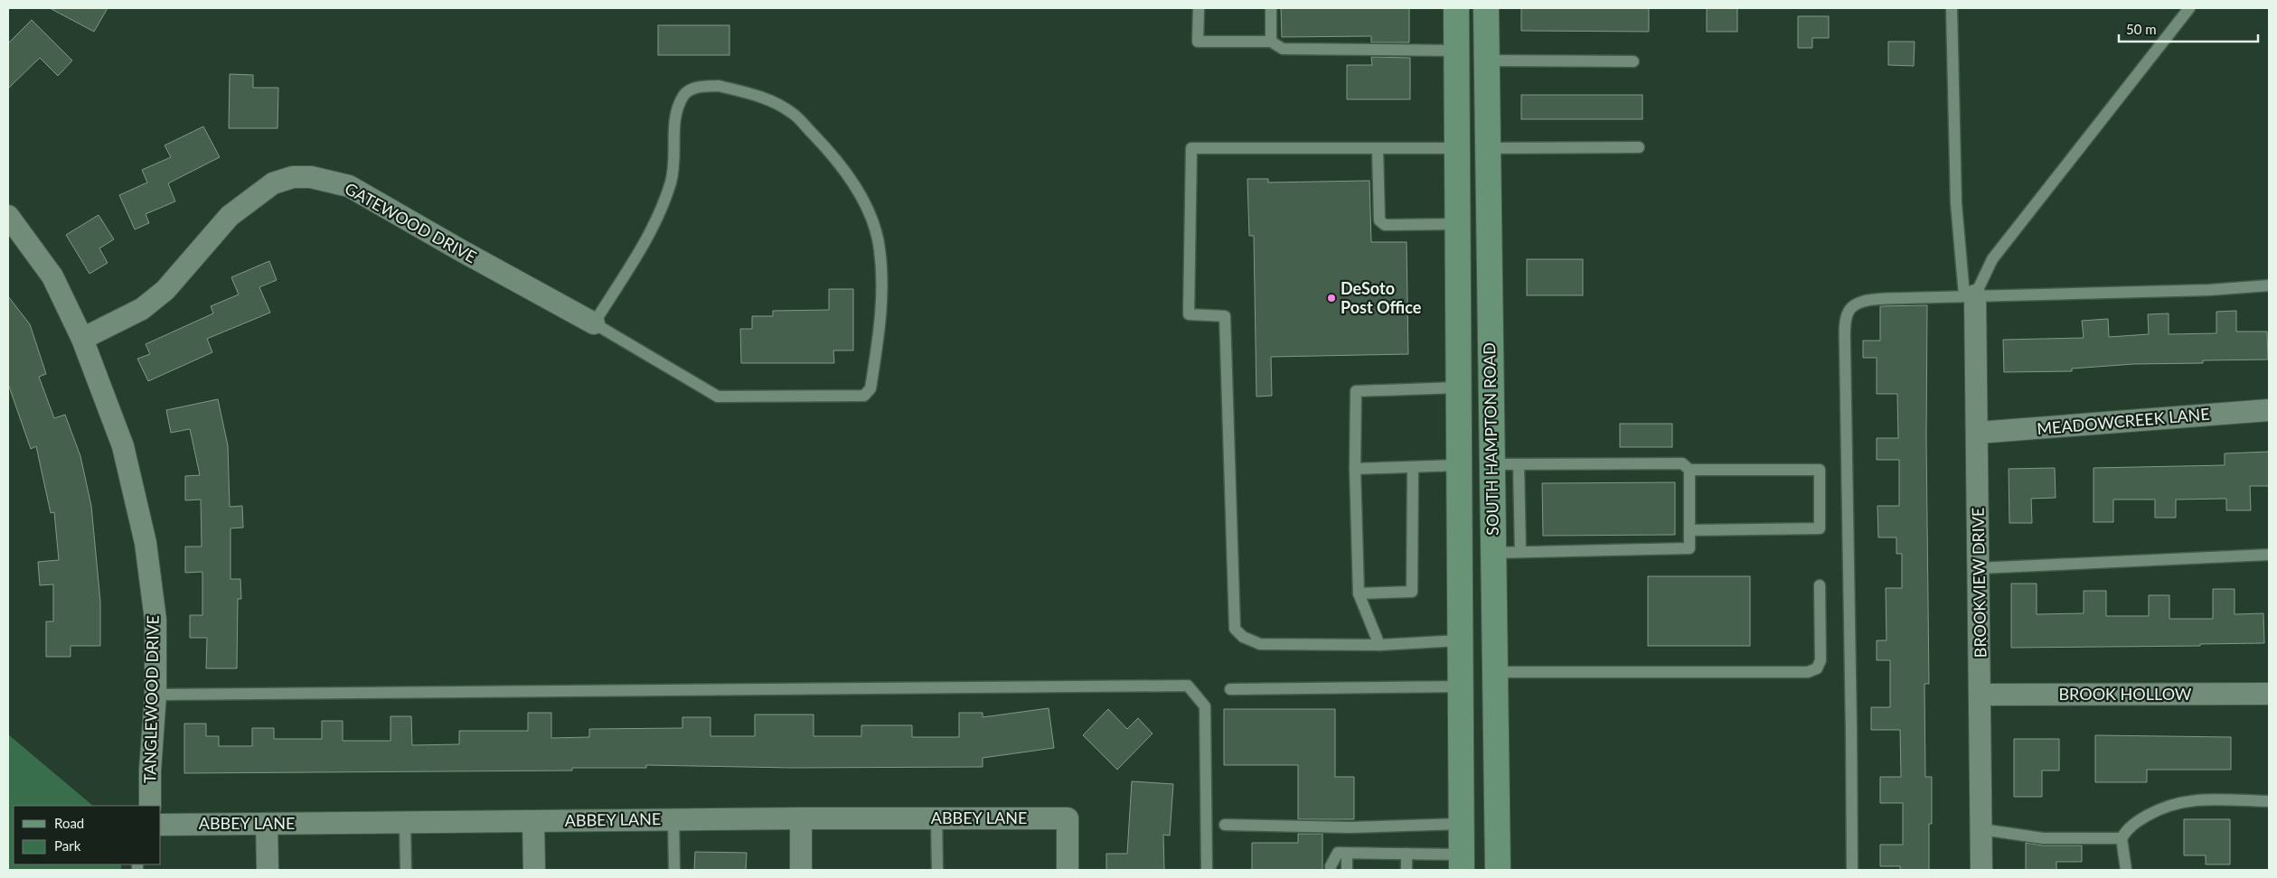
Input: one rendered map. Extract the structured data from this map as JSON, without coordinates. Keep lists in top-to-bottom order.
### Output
{
  "streets": {
    "main road": ["SOUTH HAMPTON ROAD"],
    "street": [
      "GATEWOOD DRIVE",
      "MEADOWCREEK LANE",
      "BROOKVIEW DRIVE",
      "BROOK HOLLOW",
      "TANGLEWOOD DRIVE",
      "ABBEY LANE"
    ]
  },
  "crossings": [
    ["GATEWOOD DRIVE", "TANGLEWOOD DRIVE"],
    ["MEADOWCREEK LANE", "BROOKVIEW DRIVE"],
    ["BROOKVIEW DRIVE", "BROOK HOLLOW"]
  ],
  "places": ["DeSoto Post Office"],
  "legend": ["Road", "Park"],
  "scale_bar": "50 m"
}
